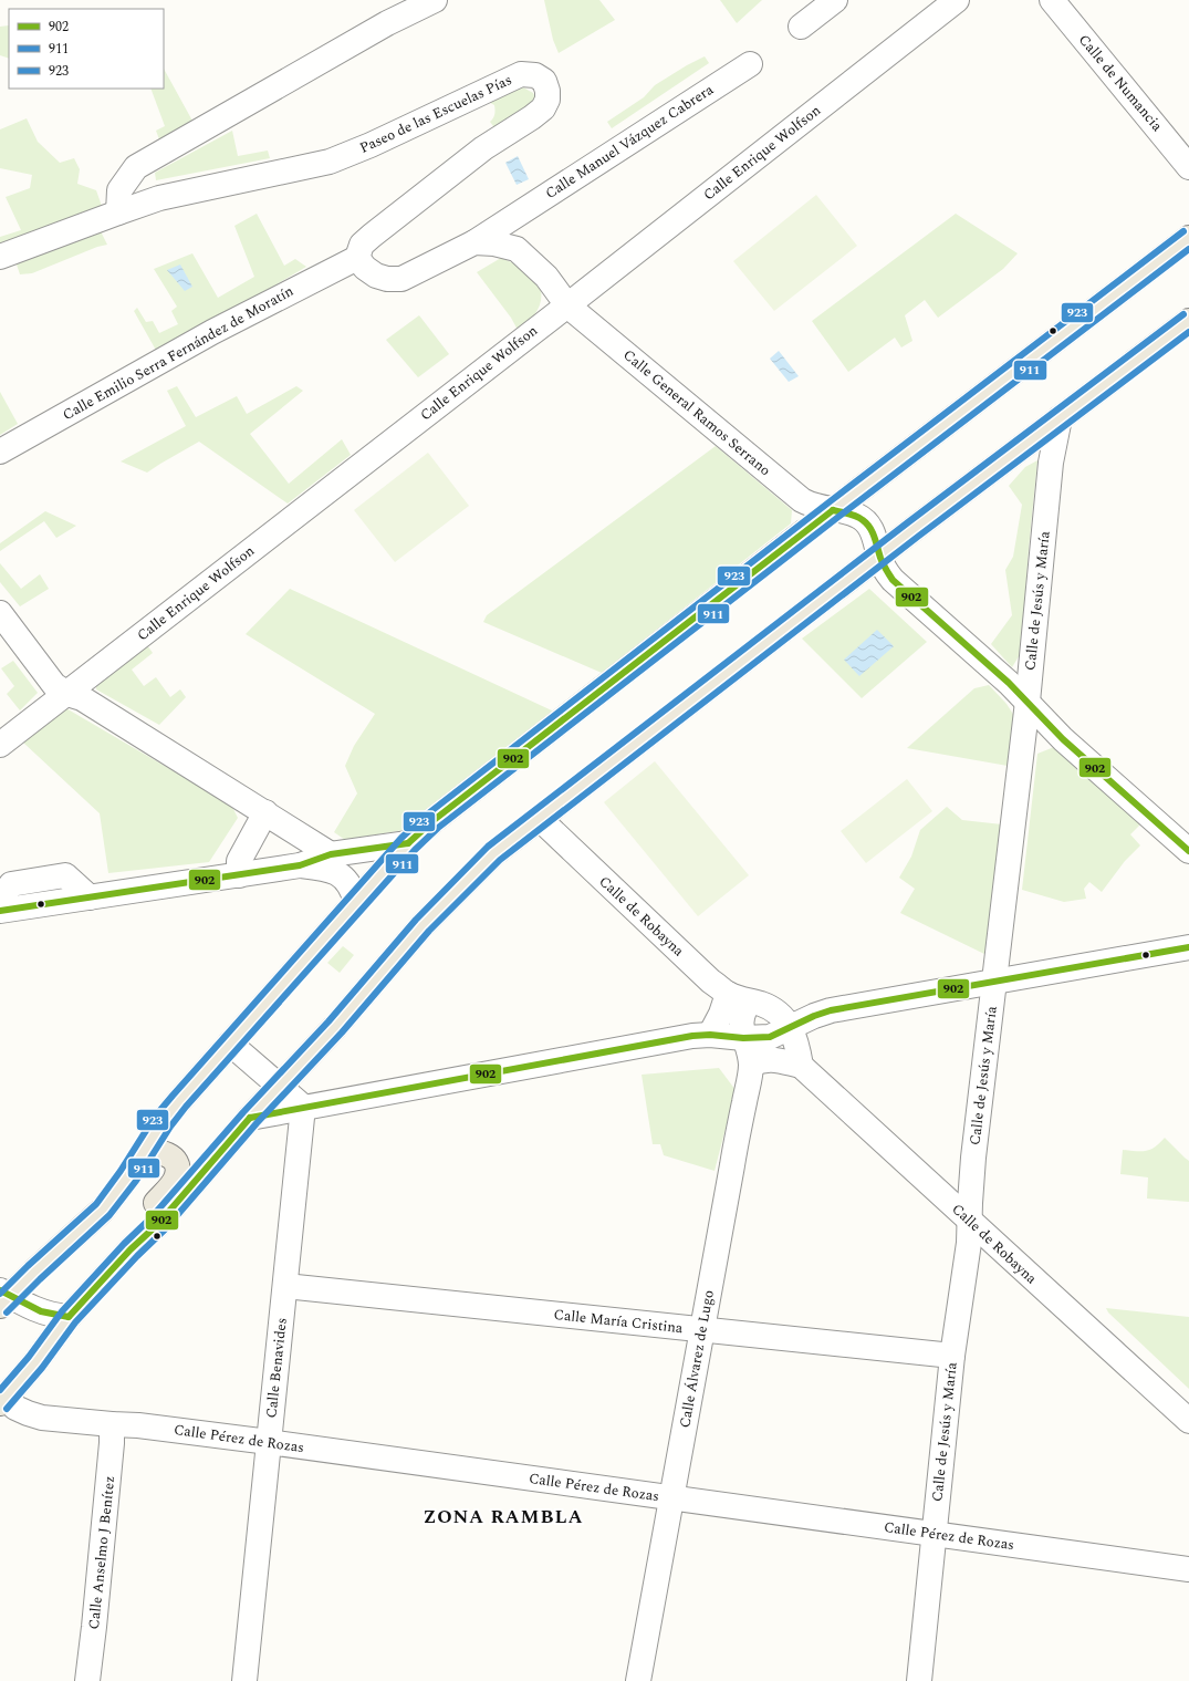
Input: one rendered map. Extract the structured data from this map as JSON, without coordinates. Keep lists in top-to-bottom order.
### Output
{
  "streets": {
    "street": [
      "Calle de Numancia",
      "Paseo de las Escuelas Pías",
      "Calle Manuel Vázquez Cabrera",
      "Calle Enrique Wolfson",
      "Calle Emilio Serra Fernández de Moratín",
      "Calle General Ramos Serrano",
      "Calle de Jesús y María",
      "Calle de Robayna",
      "Calle María Cristina",
      "Calle Álvarez de Lugo",
      "Calle Benavides",
      "Calle Pérez de Rozas",
      "Calle Anselmo J Benítez"
    ]
  },
  "crossings": [
    ["Paseo de las Escuelas Pías", "Calle Emilio Serra Fernández de Moratín"],
    ["Calle Enrique Wolfson", "Calle General Ramos Serrano"],
    ["Calle General Ramos Serrano", "Calle de Jesús y María"],
    ["Calle de Jesús y María", "Calle de Robayna"],
    ["Calle de Jesús y María", "Calle María Cristina"],
    ["Calle de Jesús y María", "Calle Pérez de Rozas"],
    ["Calle de Robayna", "Calle Álvarez de Lugo"],
    ["Calle María Cristina", "Calle Álvarez de Lugo"],
    ["Calle María Cristina", "Calle Benavides"],
    ["Calle Álvarez de Lugo", "Calle Pérez de Rozas"],
    ["Calle Benavides", "Calle Pérez de Rozas"],
    ["Calle Pérez de Rozas", "Calle Anselmo J Benítez"]
  ],
  "districts": ["ZONA RAMBLA"],
  "lines": ["transit line 923", "transit line 911", "transit line 902"],
  "legend": ["902", "911", "923"]
}
